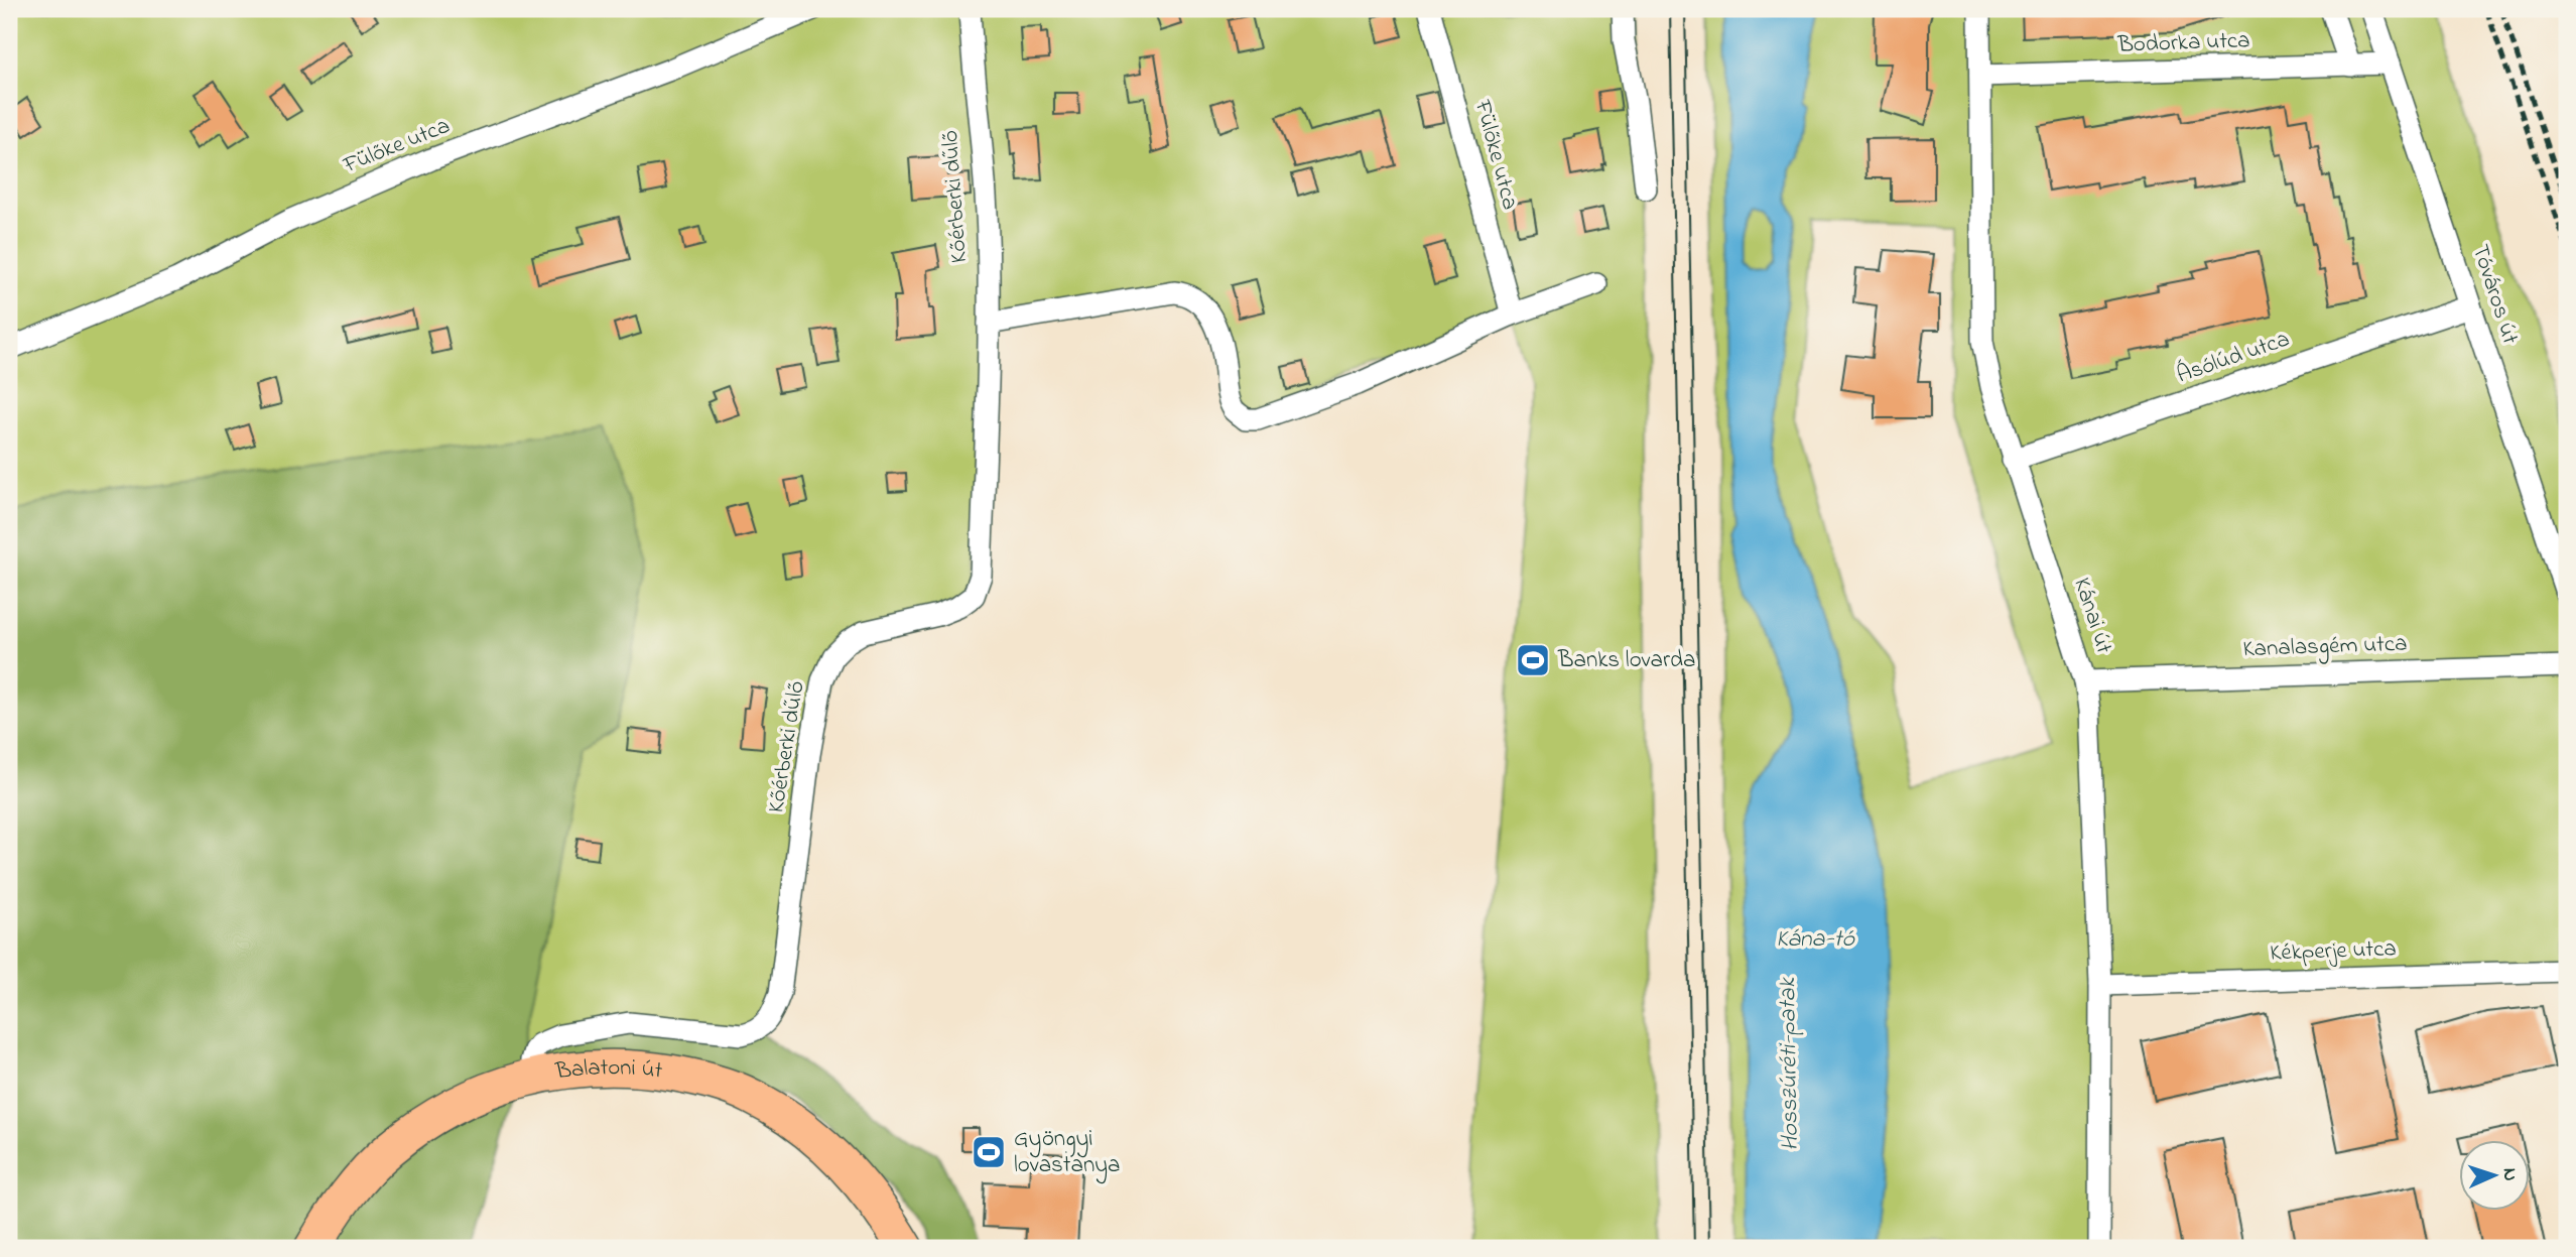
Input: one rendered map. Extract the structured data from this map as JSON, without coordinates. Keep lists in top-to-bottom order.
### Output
{
  "streets": {
    "main road": ["Balatoni út"],
    "street": [
      "Bodorka utca",
      "Fülőke utca",
      "Kőérberki dűlő",
      "Tóváros út",
      "Ásólúd utca",
      "Kánai út",
      "Kanalasgém utca",
      "Kékperje utca"
    ]
  },
  "crossings": [
    ["Bodorka utca", "Tóváros út"],
    ["Bodorka utca", "Kánai út"],
    ["Kőérberki dűlő", "Balatoni út"],
    ["Tóváros út", "Ásólúd utca"],
    ["Ásólúd utca", "Kánai út"],
    ["Kánai út", "Kanalasgém utca"],
    ["Kánai út", "Kékperje utca"]
  ],
  "water": ["Kána-tó", "Hosszúréti-patak"],
  "places": {
    "sports": ["Banks lovarda", "Gyöngyi lovastanya"]
  },
  "north": "right"
}
